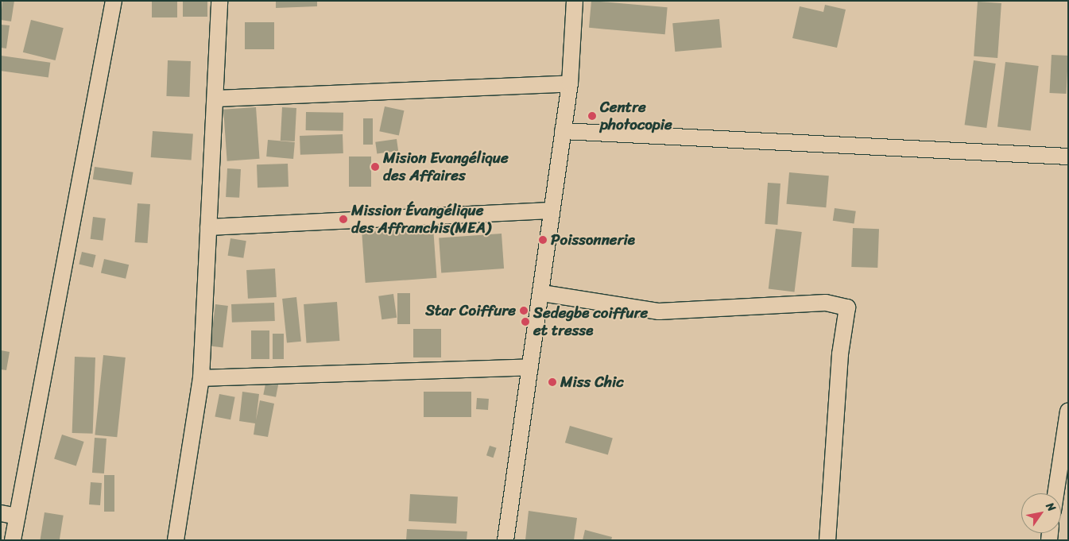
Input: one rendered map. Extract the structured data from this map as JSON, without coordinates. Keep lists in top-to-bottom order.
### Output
{
  "places": [
    "Centre photocopie",
    "Mision Evangélique des Affaires",
    "Mission Évangélique des Affranchis(MEA)",
    "Poissonnerie",
    "Star Coiffure",
    "Sedegbe coiffure et tresse",
    "Miss Chic"
  ],
  "north": "top right"
}
